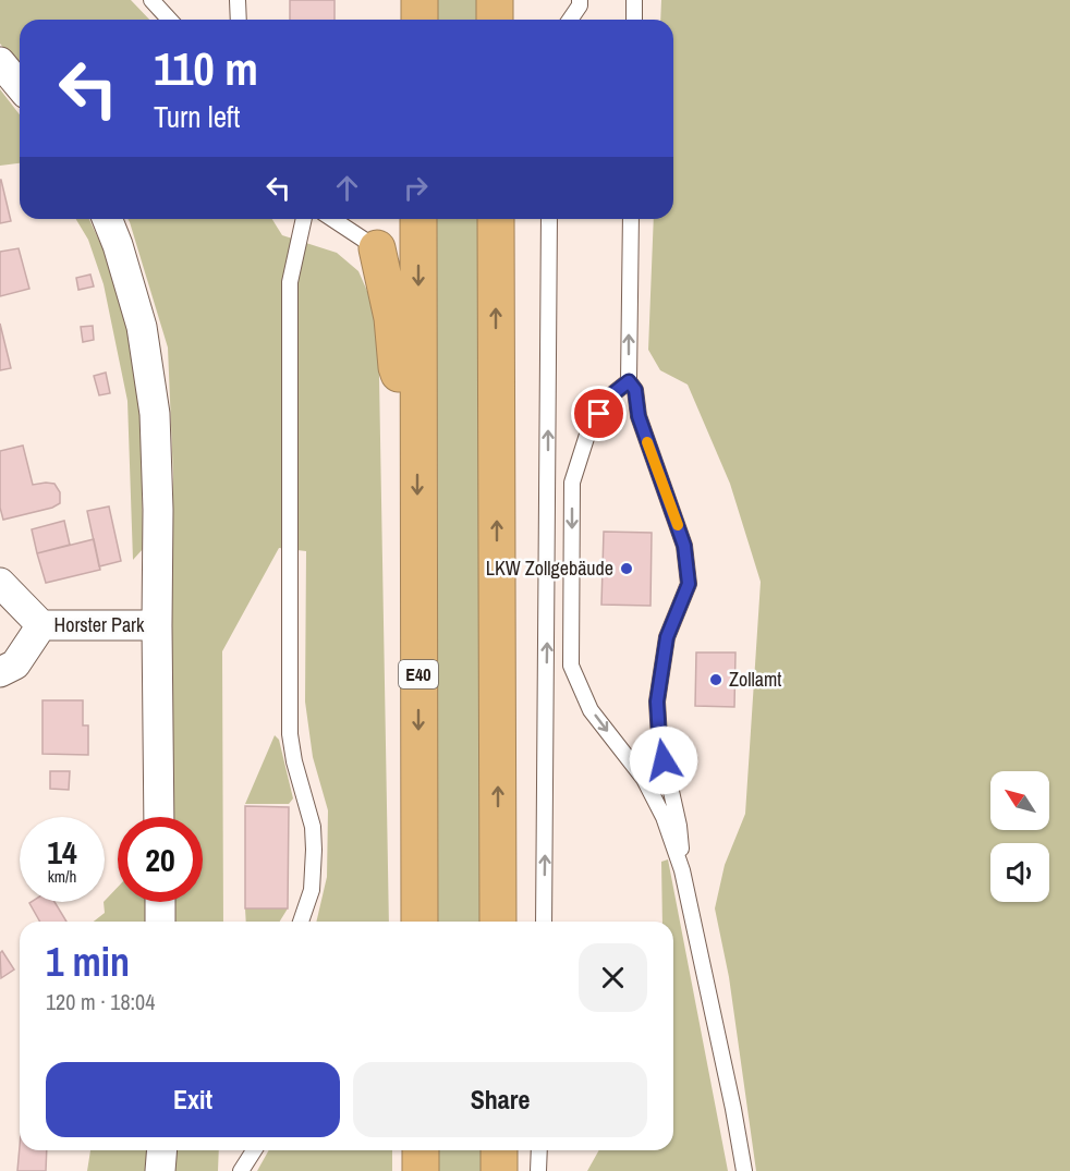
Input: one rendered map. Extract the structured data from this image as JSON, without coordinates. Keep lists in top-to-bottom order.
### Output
{
  "streets": {
    "highway": ["E40"],
    "street": ["Horster Park"]
  },
  "places": ["LKW Zollgebäude", "Zollamt"],
  "north": "top left",
  "page": {
    "turn": ["110 m", "Turn left"],
    "speed": "14 km/h",
    "limit": "20",
    "heading": ["1 min", "120 m · 18:04"],
    "buttons": ["Exit", "Share"]
  }
}
